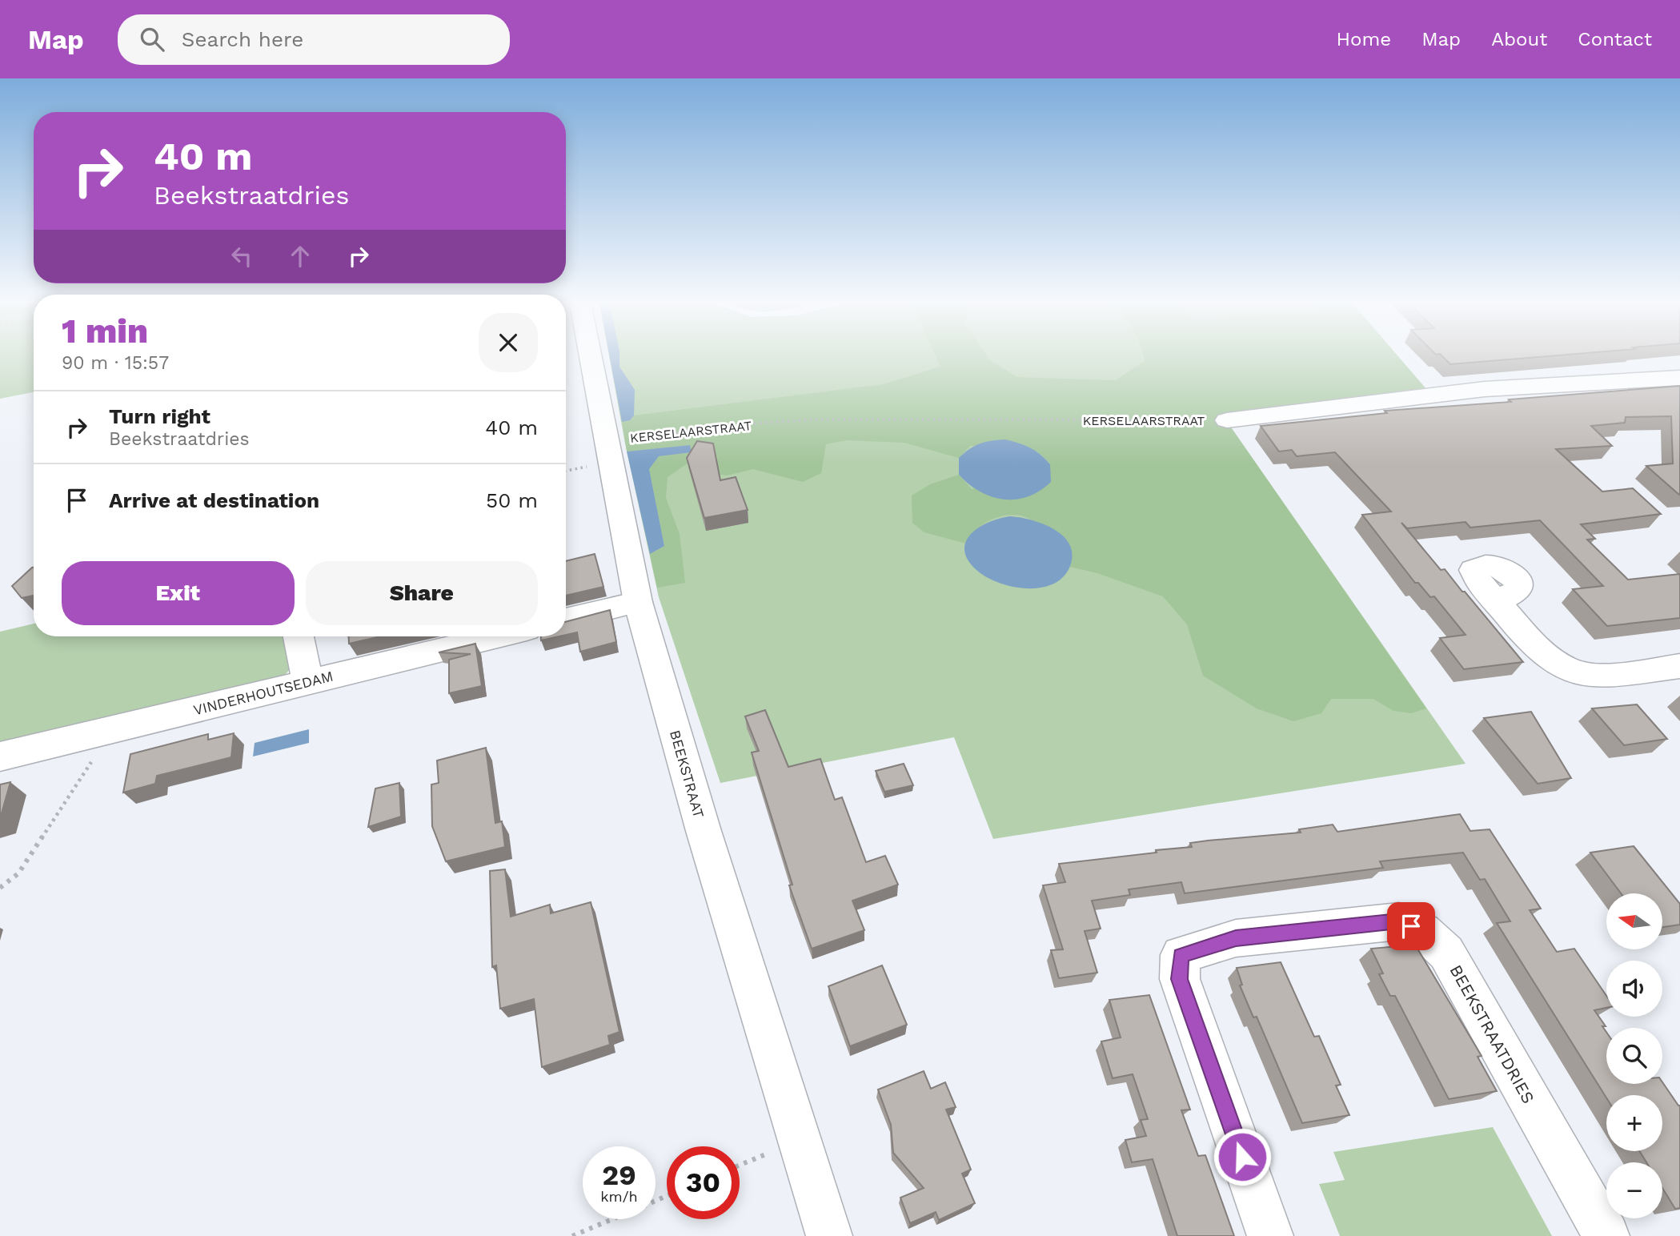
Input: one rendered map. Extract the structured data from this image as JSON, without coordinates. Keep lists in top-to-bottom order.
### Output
{
  "streets": {
    "street": ["VINDERHOUTSEDAM", "BEEKSTRAAT", "BEEKSTRAATDRIES"],
    "path": ["KERSELAARSTRAAT"]
  },
  "crossings": [
    ["KERSELAARSTRAAT", "BEEKSTRAAT"]
  ],
  "north": "left",
  "page": {
    "header": "Map",
    "search": "Search here",
    "nav": [
      "Home",
      "Map",
      "About",
      "Contact"
    ],
    "turn": ["40 m", "Beekstraatdries"],
    "heading": ["1 min", "90 m · 15:57"],
    "list": [
      {
        "name": "Turn right",
        "note": "Beekstraatdries",
        "value": "40 m"
      },
      {
        "name": "Arrive at destination",
        "value": "50 m"
      }
    ],
    "buttons": ["Exit", "Share"],
    "map_buttons": ["+", "−"],
    "speed": "29 km/h",
    "limit": "30"
  }
}
